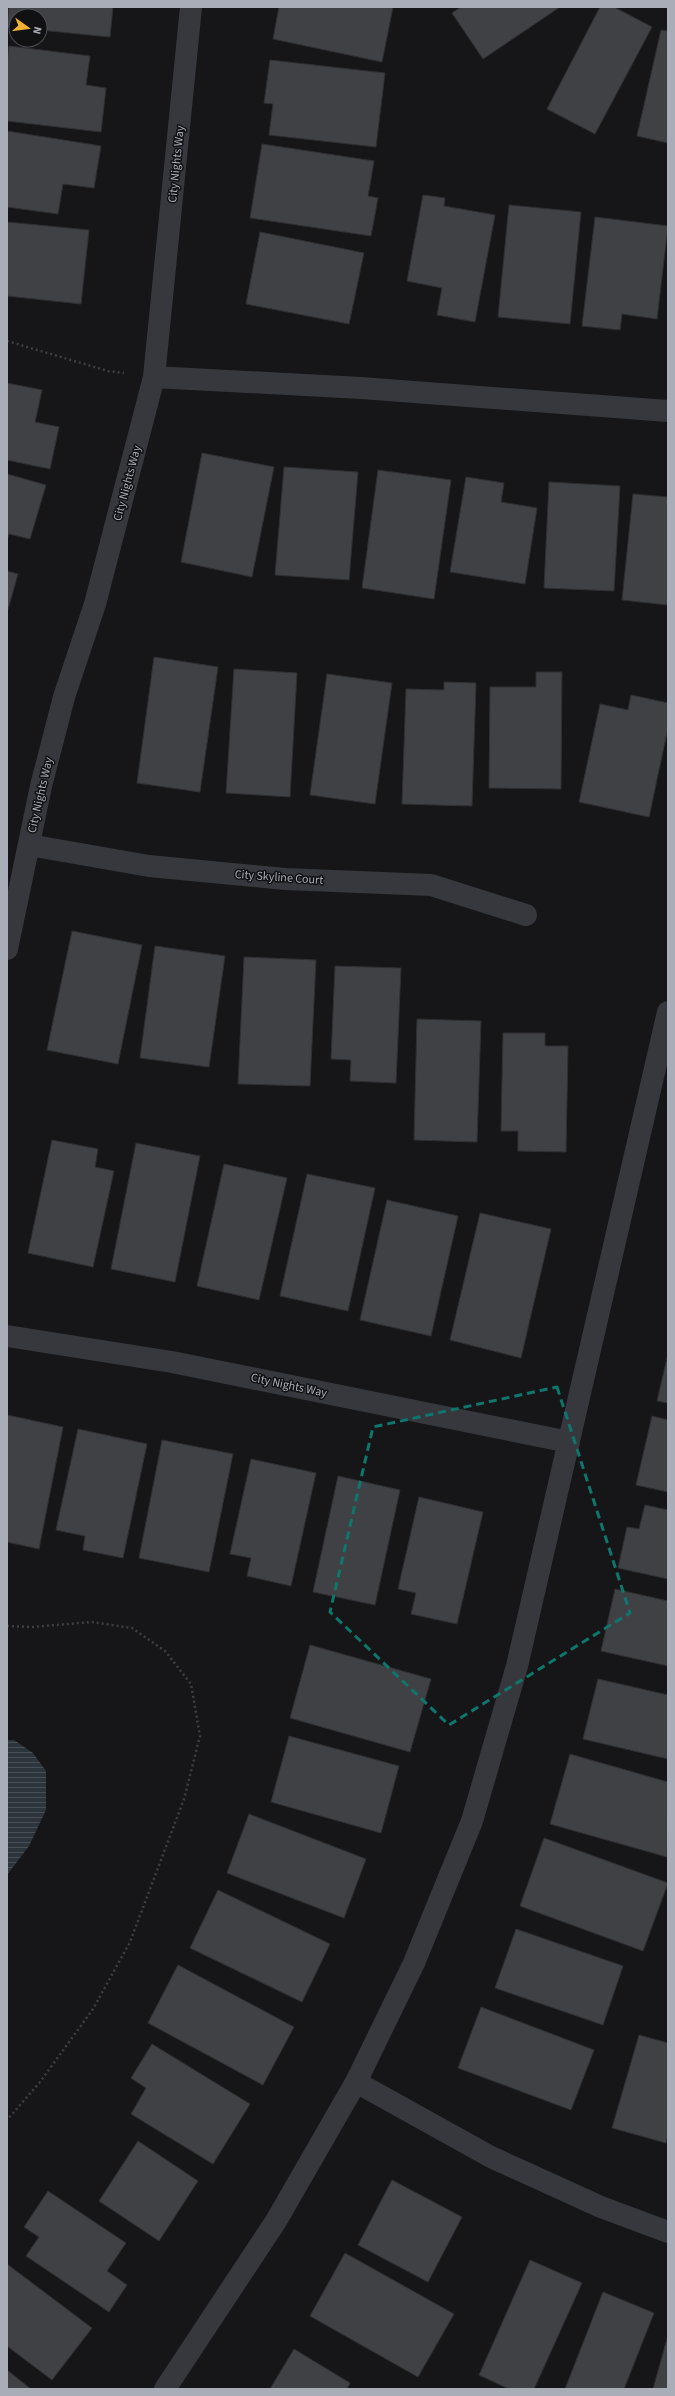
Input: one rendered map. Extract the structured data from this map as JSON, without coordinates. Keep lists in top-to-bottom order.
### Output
{
  "streets": {
    "street": ["City Nights Way", "City Skyline Court"]
  },
  "crossings": [
    ["City Nights Way", "City Skyline Court"]
  ],
  "north": "right"
}
